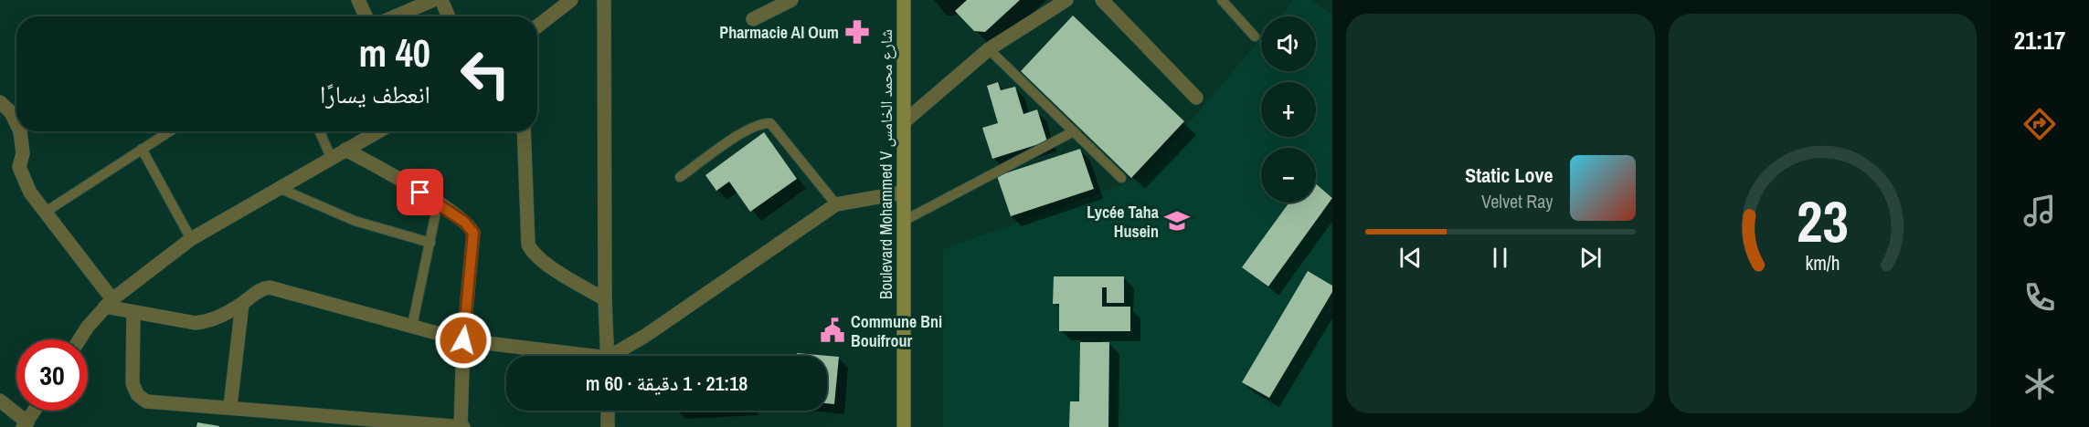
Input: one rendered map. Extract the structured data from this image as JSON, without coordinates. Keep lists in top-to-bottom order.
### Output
{
  "streets": {
    "main road": ["Boulevard Mohammed V شارع محمد الخامس"]
  },
  "places": {
    "pharmacy": ["Pharmacie Al Oum"],
    "school or university": ["Lycée Taha Husein"],
    "public building": ["Commune Bni Bouifrour"]
  },
  "page": {
    "tabs": "21:17",
    "map_buttons": ["+", "−"],
    "turn": ["40 m", "انعطف يسارًا"],
    "song": ["Static Love", "Velvet Ray"],
    "limit": "30",
    "trip": "21:18 · 1 دقيقة · 60 m",
    "gauge": ["23", "km/h"]
  }
}
